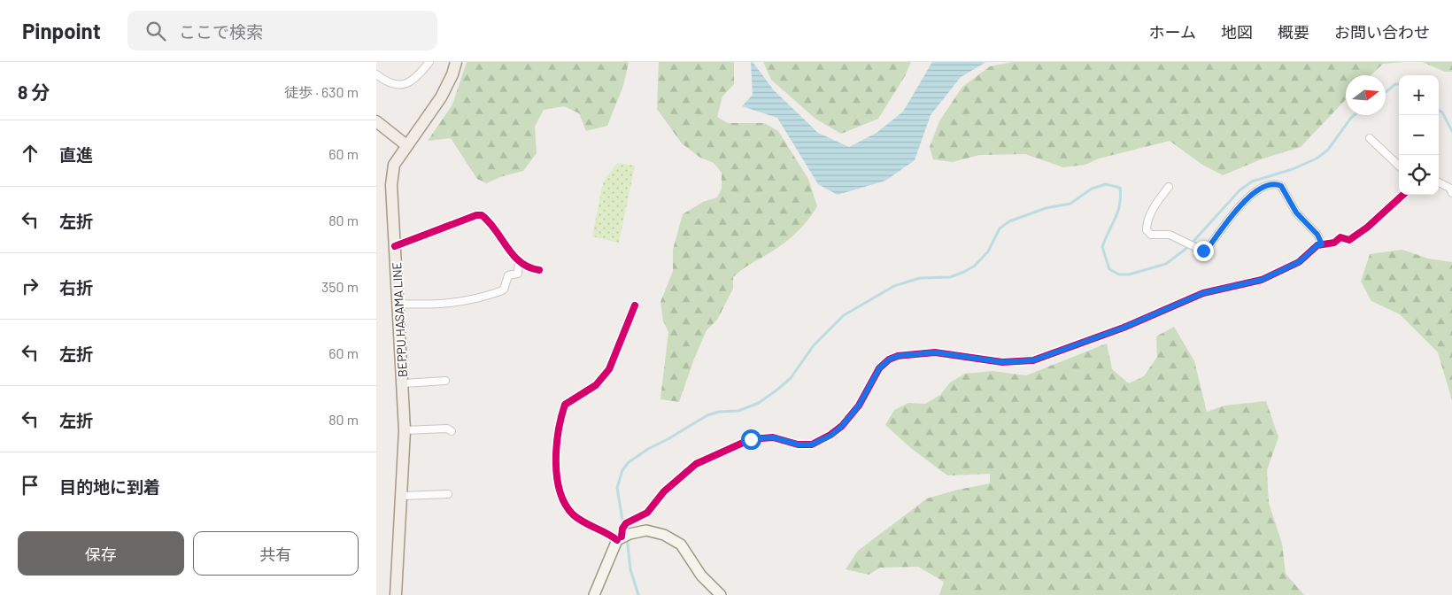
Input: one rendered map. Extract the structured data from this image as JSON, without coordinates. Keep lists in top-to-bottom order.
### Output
{
  "streets": {
    "main road": ["BEPPU HASAMA LINE"]
  },
  "north": "right",
  "page": {
    "header": "Pinpoint",
    "search": "ここで検索",
    "nav": [
      "ホーム",
      "地図",
      "概要",
      "お問い合わせ"
    ],
    "heading": ["8 分", "徒歩 · 630 m"],
    "map_buttons": ["+", "−"],
    "list": [
      ["直進", "60 m"],
      ["左折", "80 m"],
      ["右折", "350 m"],
      ["左折", "60 m"],
      ["左折", "80 m"],
      "目的地に到着"
    ],
    "buttons": ["保存", "共有"]
  }
}
